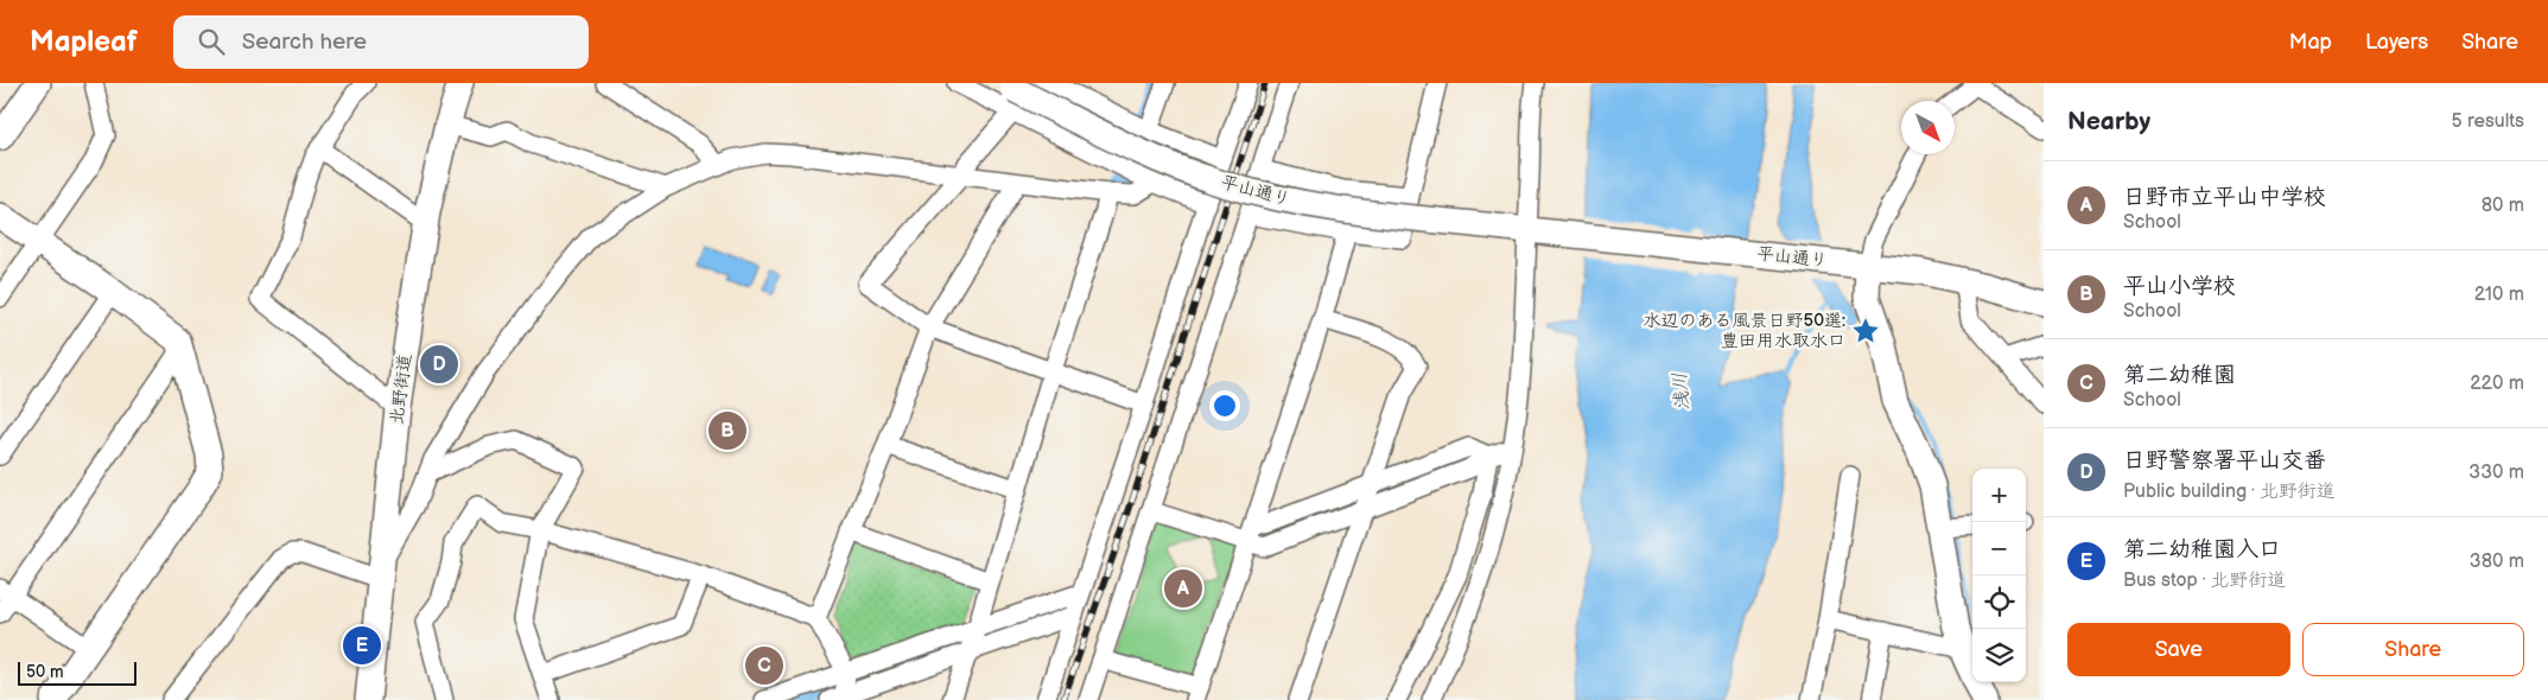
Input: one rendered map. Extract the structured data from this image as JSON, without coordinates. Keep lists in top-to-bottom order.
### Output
{
  "streets": {
    "main road": ["平山通り", "北野街道"]
  },
  "water": ["浅川"],
  "places": {
    "place": ["水辺のある風景日野50選: 豊田用水取水口"]
  },
  "scale_bar": "50 m",
  "north": "bottom right",
  "page": {
    "header": "Mapleaf",
    "search": "Search here",
    "nav": ["Map", "Layers", "Share"],
    "heading": ["Nearby", "5 results"],
    "list": [
      {
        "mark": "A",
        "name": "日野市立平山中学校",
        "note": "School",
        "value": "80 m"
      },
      {
        "mark": "B",
        "name": "平山小学校",
        "note": "School",
        "value": "210 m"
      },
      {
        "mark": "C",
        "name": "第二幼稚園",
        "note": "School",
        "value": "220 m"
      },
      {
        "mark": "D",
        "name": "日野警察署平山交番",
        "note": "Public building · 北野街道",
        "value": "330 m"
      },
      {
        "mark": "E",
        "name": "第二幼稚園入口",
        "note": "Bus stop · 北野街道",
        "value": "380 m"
      }
    ],
    "pins": [
      "D",
      "B",
      "A",
      "E",
      "C"
    ],
    "map_buttons": ["+", "−"],
    "buttons": ["Save", "Share"],
    "scale": "50 m"
  }
}
